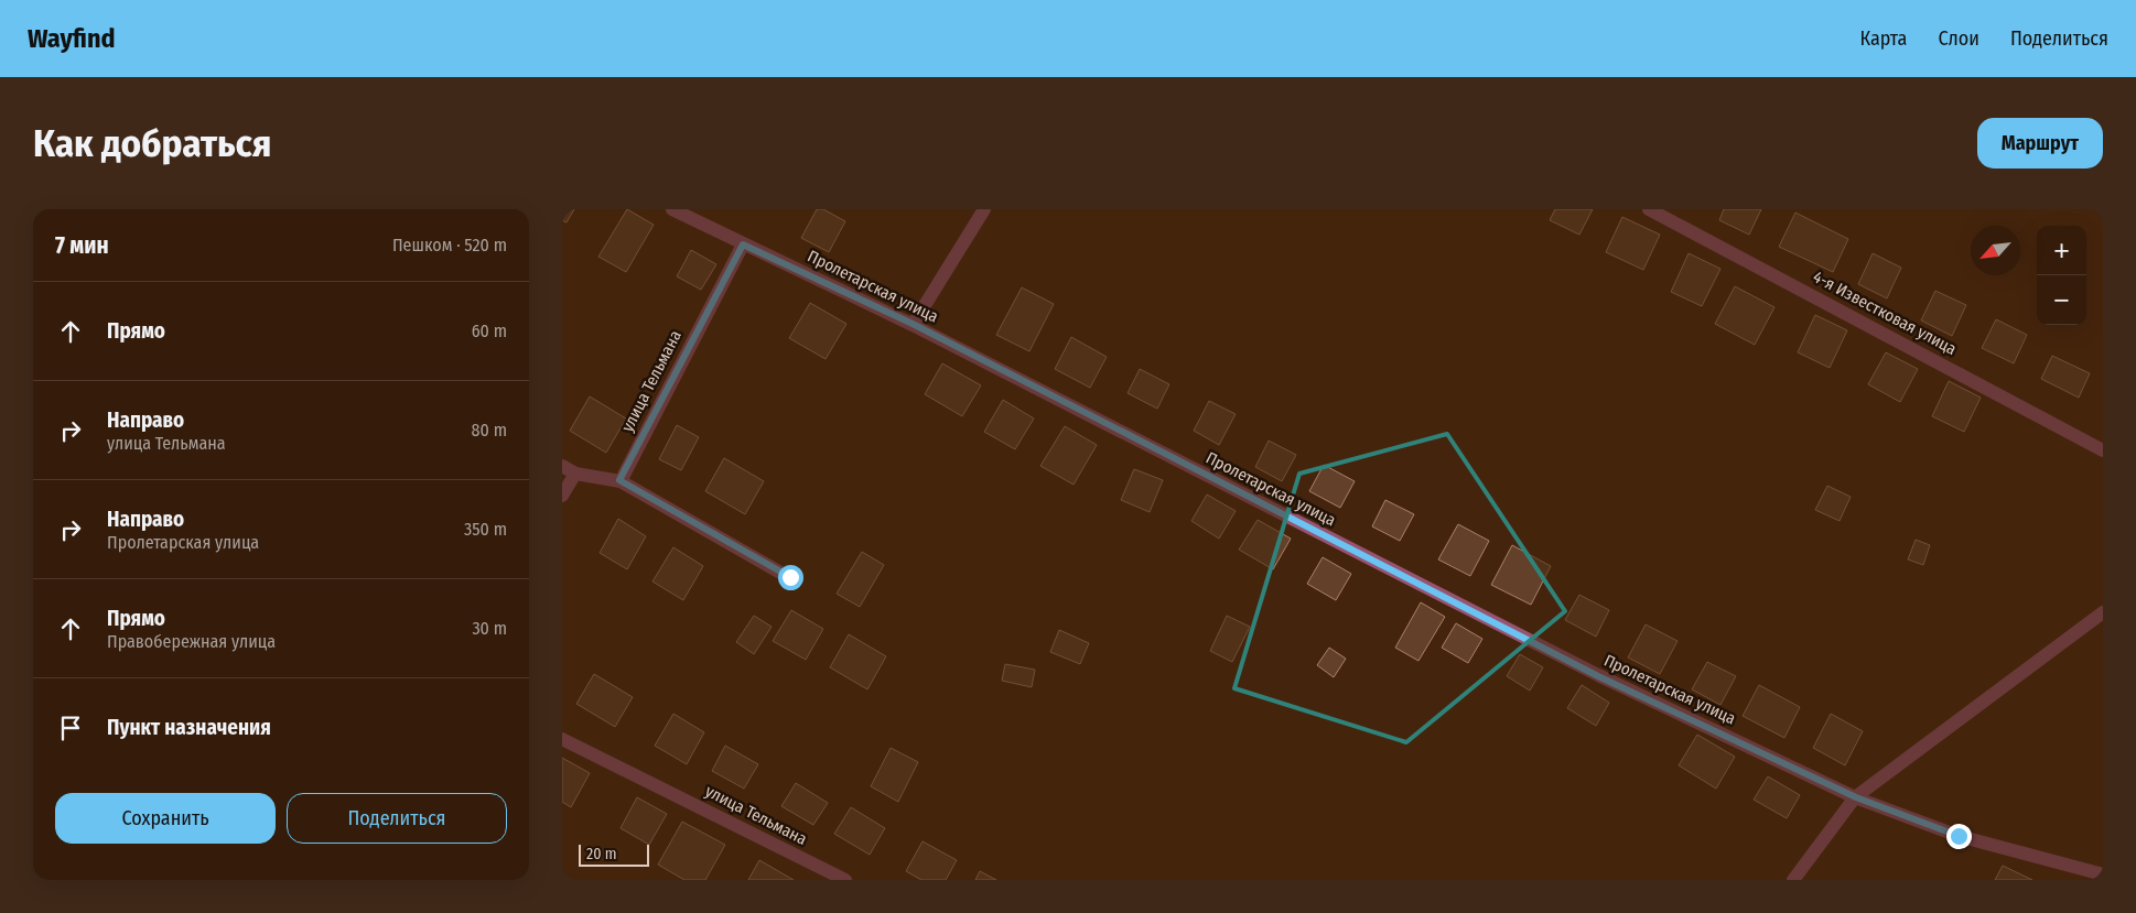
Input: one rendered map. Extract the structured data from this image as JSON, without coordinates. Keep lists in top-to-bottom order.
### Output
{
  "streets": {
    "street": ["Пролетарская улица", "4-я Известковая улица", "улица Тельмана"]
  },
  "crossings": [
    ["Пролетарская улица", "улица Тельмана"]
  ],
  "scale_bar": "20 m",
  "north": "bottom left",
  "page": {
    "header": "Wayfind",
    "nav": ["Карта", "Слои", "Поделиться"],
    "buttons": [
      "Маршрут",
      ["Сохранить", "Поделиться"]
    ],
    "title": "Как добраться",
    "heading": ["7 мин", "Пешком · 520 m"],
    "map_buttons": ["+", "−"],
    "list": [
      ["Прямо", "60 m"],
      ["Направо", "улица Тельмана", "80 m"],
      ["Направо", "Пролетарская улица", "350 m"],
      ["Прямо", "Правобережная улица", "30 m"],
      "Пункт назначения"
    ],
    "scale": "20 m"
  }
}
